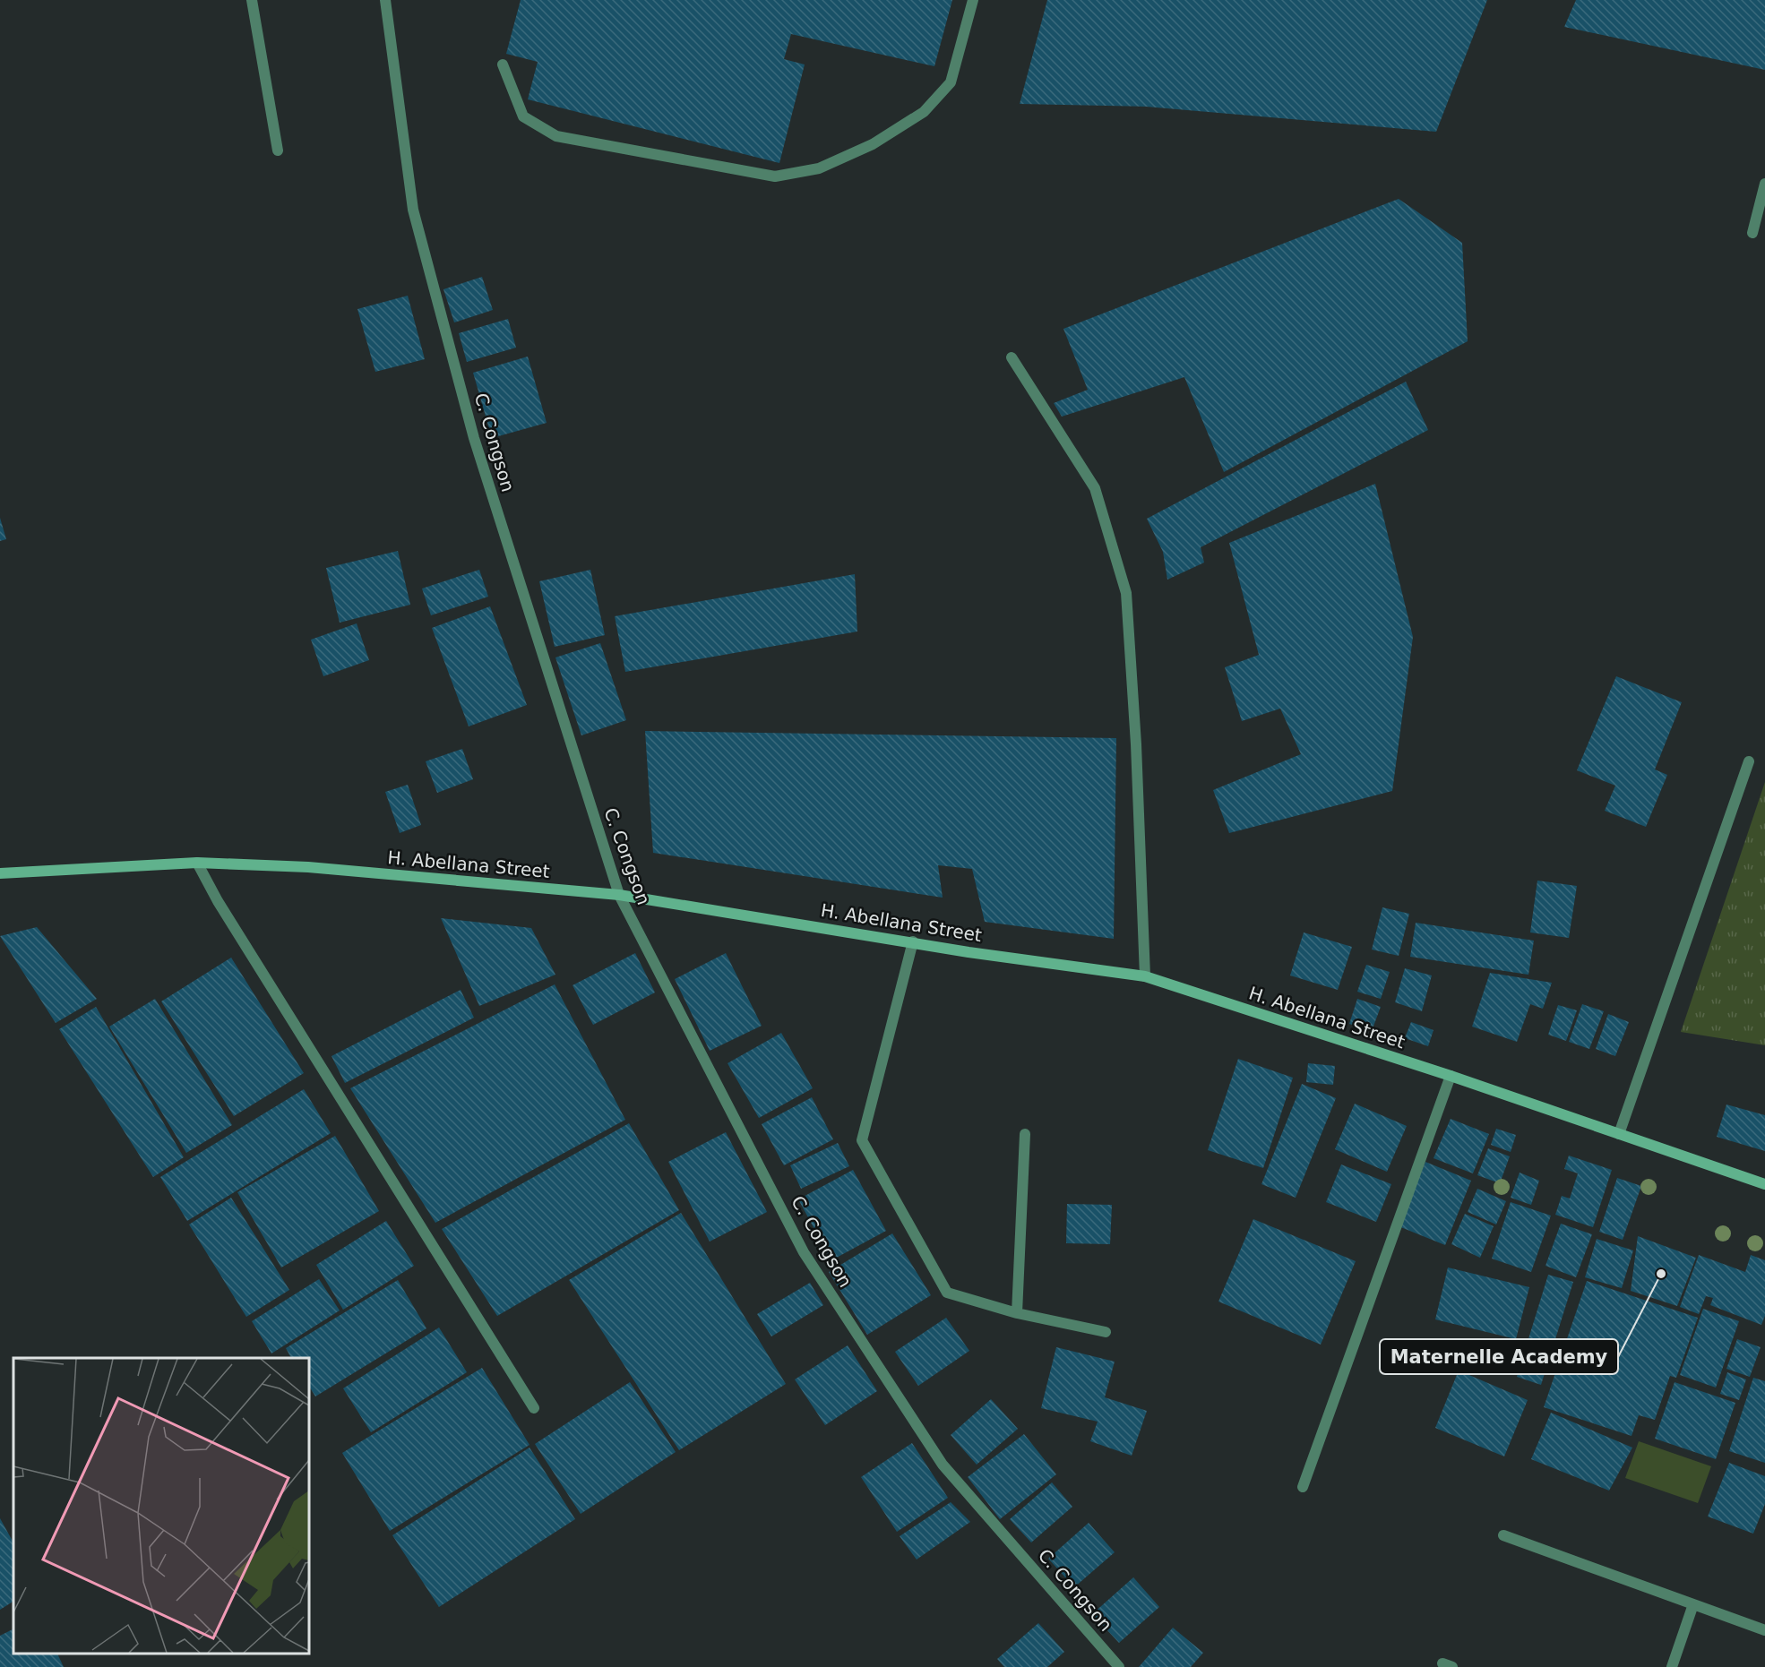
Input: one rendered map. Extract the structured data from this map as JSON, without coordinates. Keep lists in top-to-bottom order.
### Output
{
  "streets": {
    "main road": ["H. Abellana Street"],
    "street": ["C. Congson"]
  },
  "crossings": [
    ["C. Congson", "H. Abellana Street"]
  ],
  "places": ["Maternelle Academy"]
}
